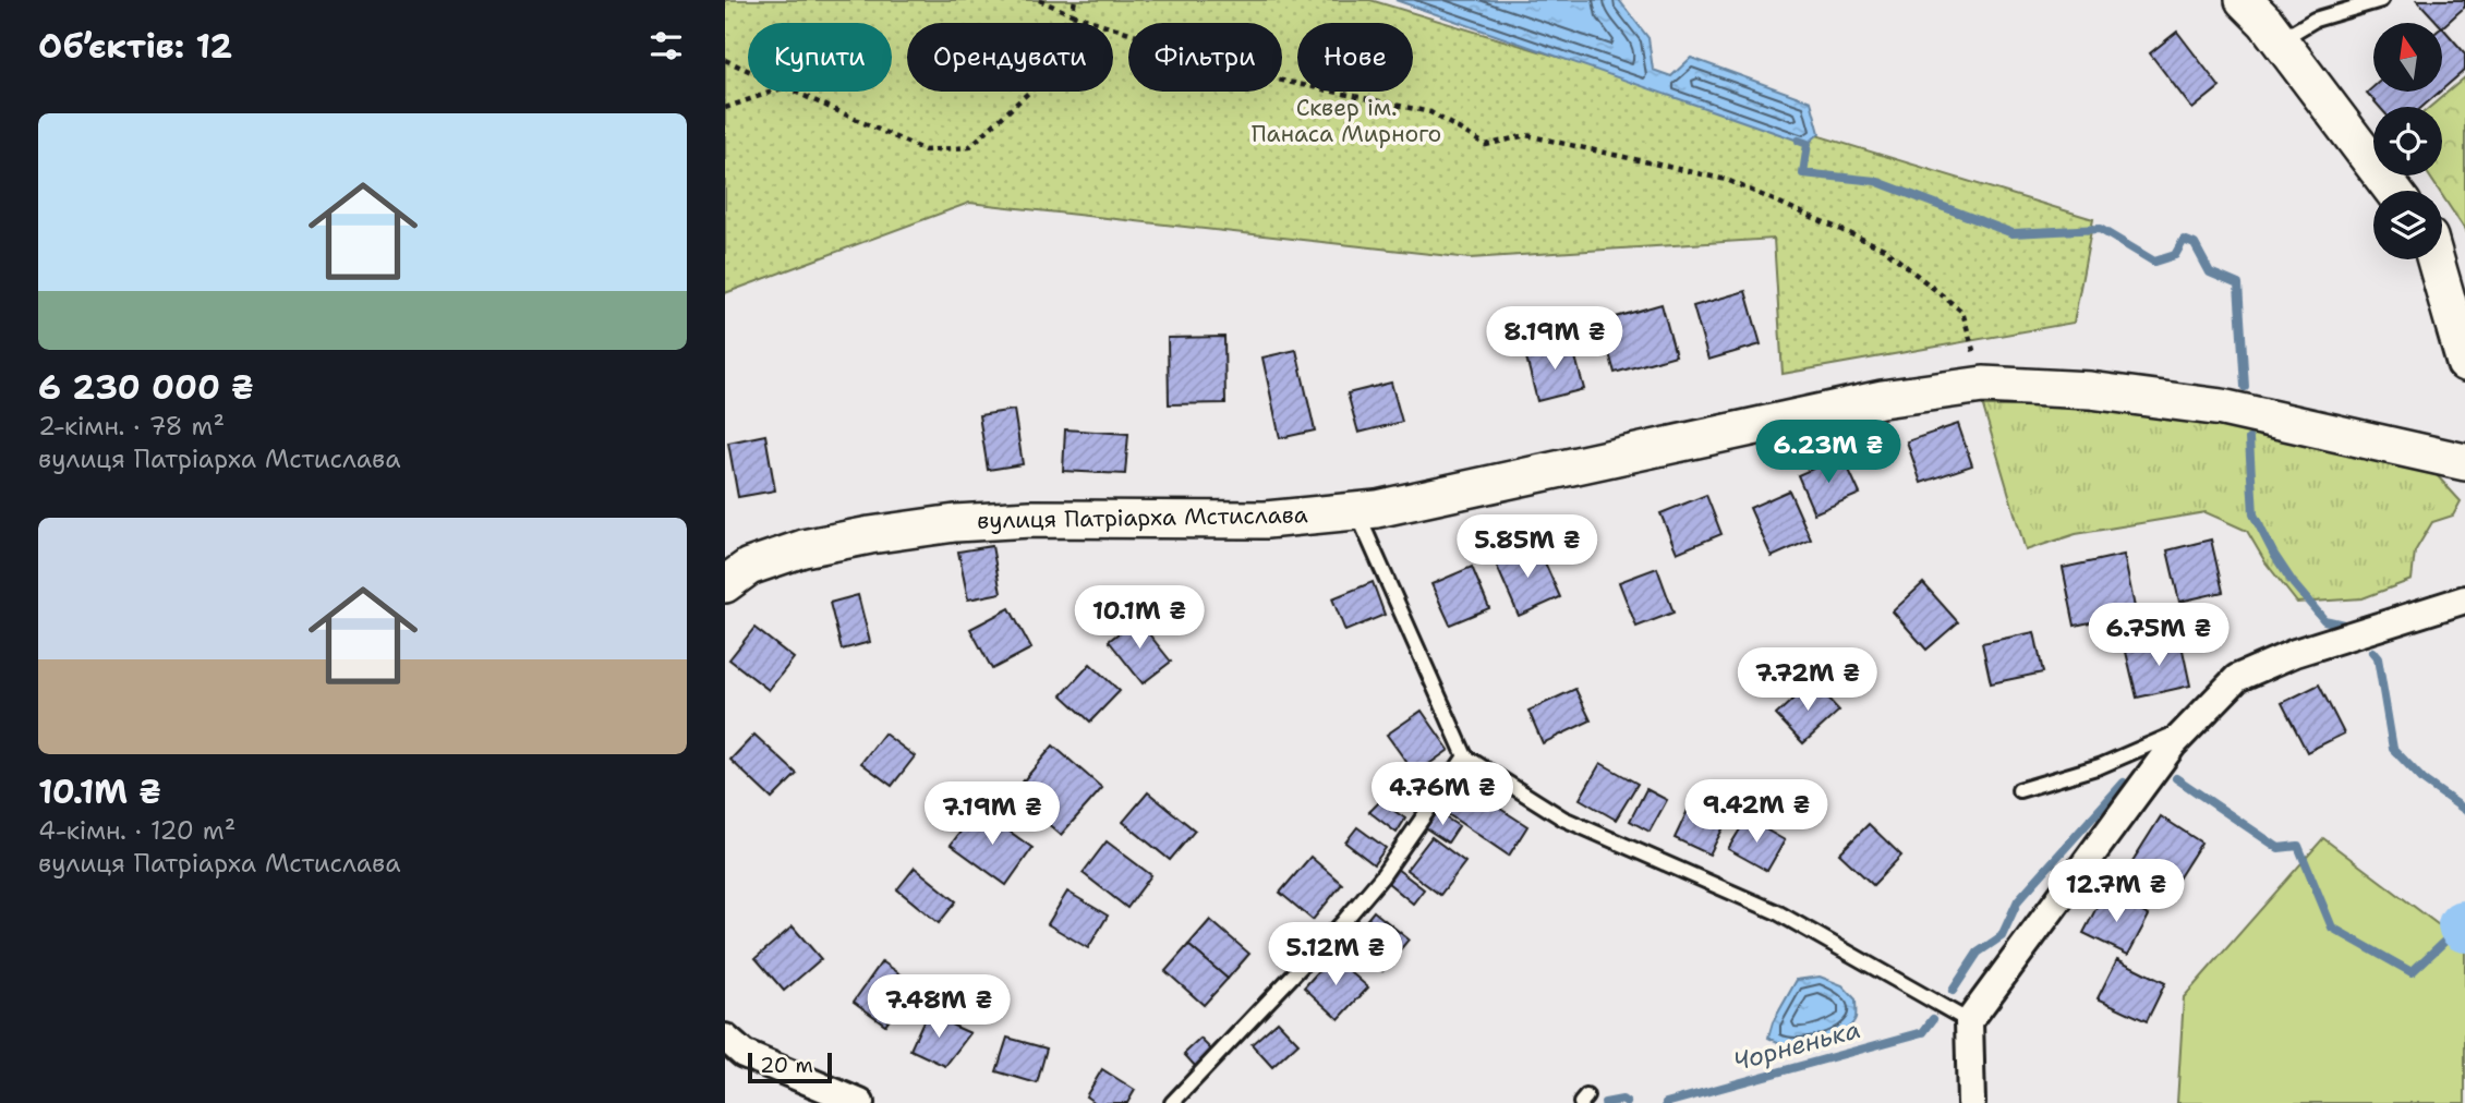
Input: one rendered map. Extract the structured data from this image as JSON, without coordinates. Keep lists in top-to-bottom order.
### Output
{
  "streets": {
    "main road": ["вулиця Патріарха Мстислава"]
  },
  "water": ["Чорненька"],
  "parks": ["Сквер ім. Панаса Мирного"],
  "scale_bar": "20 m",
  "north": "top",
  "page": {
    "heading": "Об’єктів: 12",
    "chip": [
      "Купити",
      "Орендувати",
      "Фільтри",
      "Нове"
    ],
    "list": [
      {
        "name": "6 230 000 ₴",
        "note": "2-кімн. · 78 m² · вулиця Патріарха Мстислава"
      },
      {
        "name": "10.1M ₴",
        "note": "4-кімн. · 120 m² · вулиця Патріарха Мстислава"
      }
    ],
    "price": [
      "8.19M ₴",
      "6.23M ₴",
      "5.85M ₴",
      "10.1M ₴",
      "6.75M ₴",
      "7.72M ₴",
      "4.76M ₴",
      "9.42M ₴",
      "7.19M ₴",
      "12.7M ₴",
      "5.12M ₴",
      "7.48M ₴"
    ],
    "scale": "20 m"
  }
}
